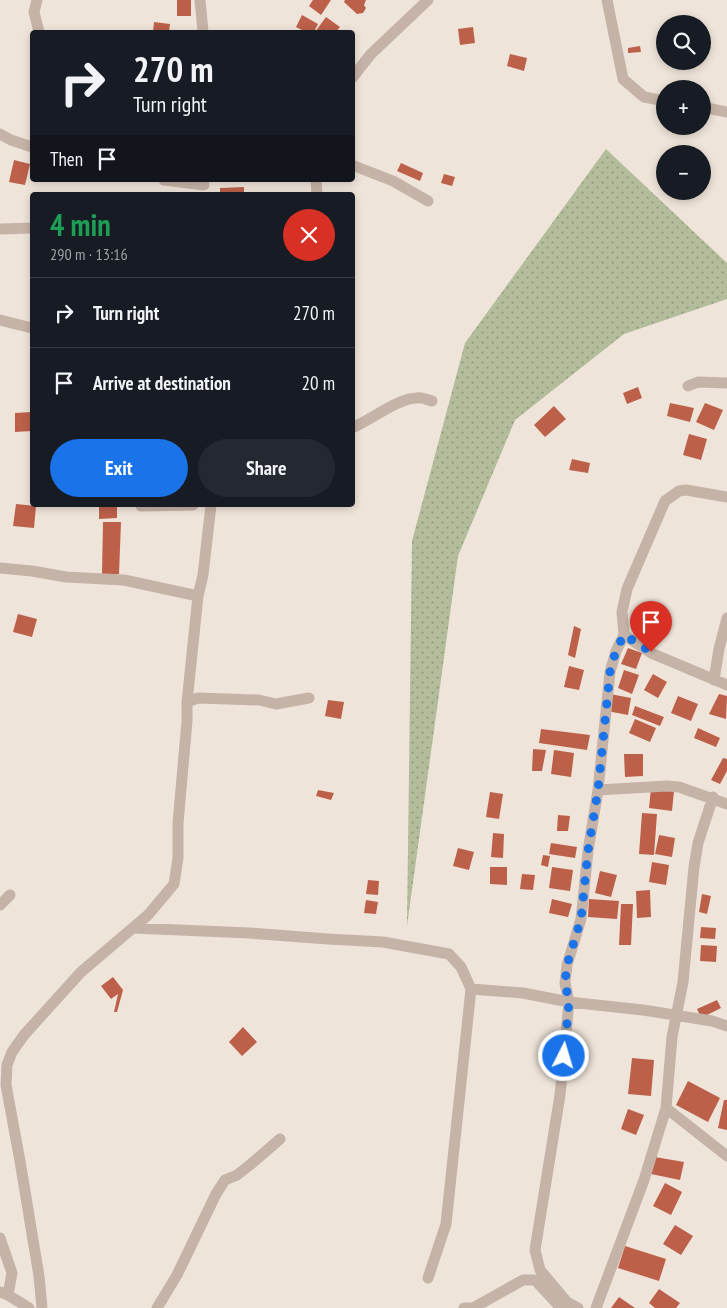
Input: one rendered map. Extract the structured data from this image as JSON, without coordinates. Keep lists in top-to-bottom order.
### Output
{
  "page": {
    "map_buttons": ["+", "−"],
    "turn": ["270 m", "Turn right"],
    "then": "Then",
    "heading": ["4 min", "290 m · 13:16"],
    "list": [
      {
        "name": "Turn right",
        "value": "270 m"
      },
      {
        "name": "Arrive at destination",
        "value": "20 m"
      }
    ],
    "buttons": ["Exit", "Share"]
  }
}
